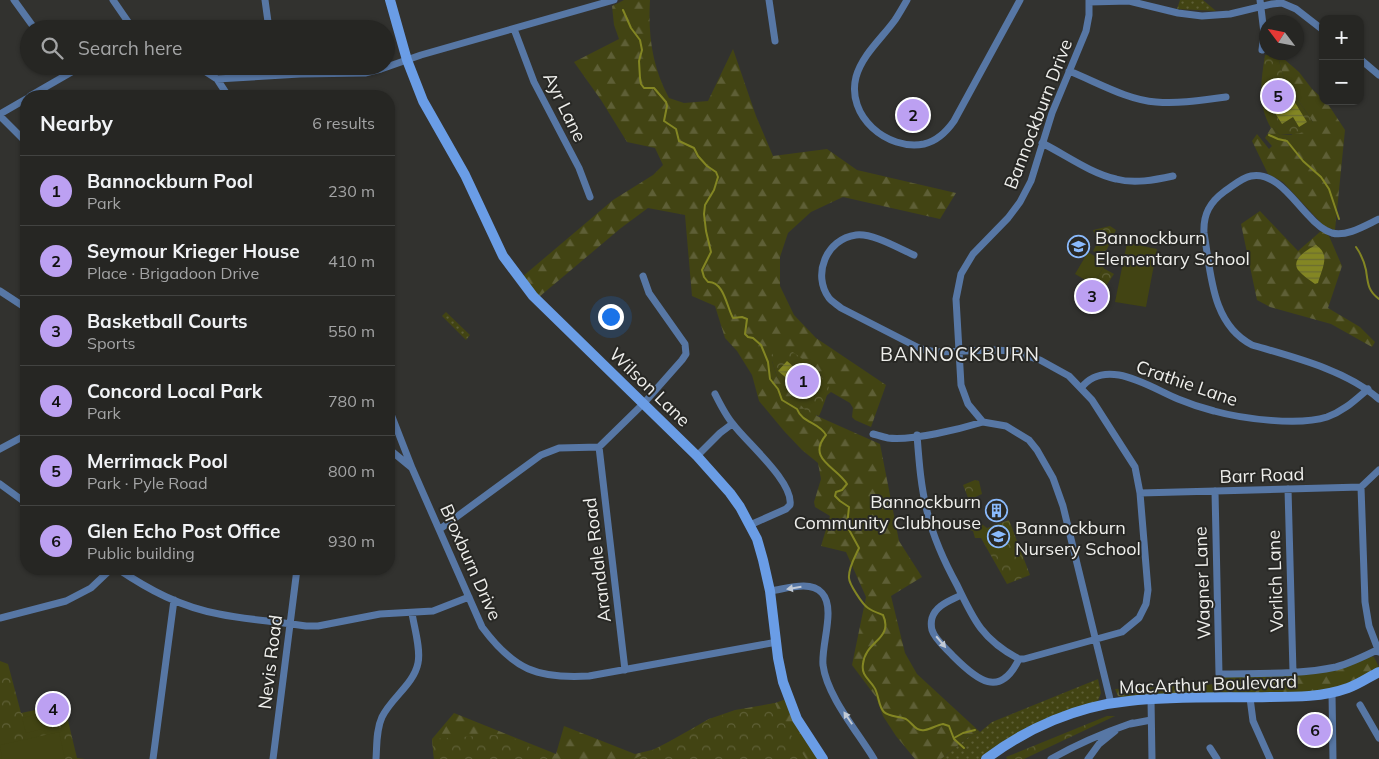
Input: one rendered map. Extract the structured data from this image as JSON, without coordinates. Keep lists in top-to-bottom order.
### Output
{
  "streets": {
    "main road": ["Wilson Lane", "MacArthur Boulevard"],
    "street": [
      "Ayr Lane",
      "Bannockburn Drive",
      "Crathie Lane",
      "Barr Road",
      "Arandale Road",
      "Broxburn Drive",
      "Vorlich Lane",
      "Wagner Lane",
      "Nevis Road"
    ]
  },
  "crossings": [
    ["Wilson Lane", "Broxburn Drive"],
    ["Barr Road", "Vorlich Lane"],
    ["Barr Road", "Wagner Lane"],
    ["Arandale Road", "Broxburn Drive"],
    ["Vorlich Lane", "Wagner Lane"]
  ],
  "districts": ["BANNOCKBURN"],
  "places": {
    "school or university": ["Bannockburn Elementary School", "Bannockburn Nursery School"],
    "building": ["Bannockburn Community Clubhouse"]
  },
  "north": "top left",
  "page": {
    "map_buttons": ["+", "−"],
    "search": "Search here",
    "pins": [
      "5",
      "2",
      "3",
      "1",
      "4",
      "6"
    ],
    "heading": ["Nearby", "6 results"],
    "list": [
      {
        "mark": "1",
        "name": "Bannockburn Pool",
        "note": "Park",
        "value": "230 m"
      },
      {
        "mark": "2",
        "name": "Seymour Krieger House",
        "note": "Place · Brigadoon Drive",
        "value": "410 m"
      },
      {
        "mark": "3",
        "name": "Basketball Courts",
        "note": "Sports",
        "value": "550 m"
      },
      {
        "mark": "4",
        "name": "Concord Local Park",
        "note": "Park",
        "value": "780 m"
      },
      {
        "mark": "5",
        "name": "Merrimack Pool",
        "note": "Park · Pyle Road",
        "value": "800 m"
      },
      {
        "mark": "6",
        "name": "Glen Echo Post Office",
        "note": "Public building",
        "value": "930 m"
      }
    ]
  }
}
